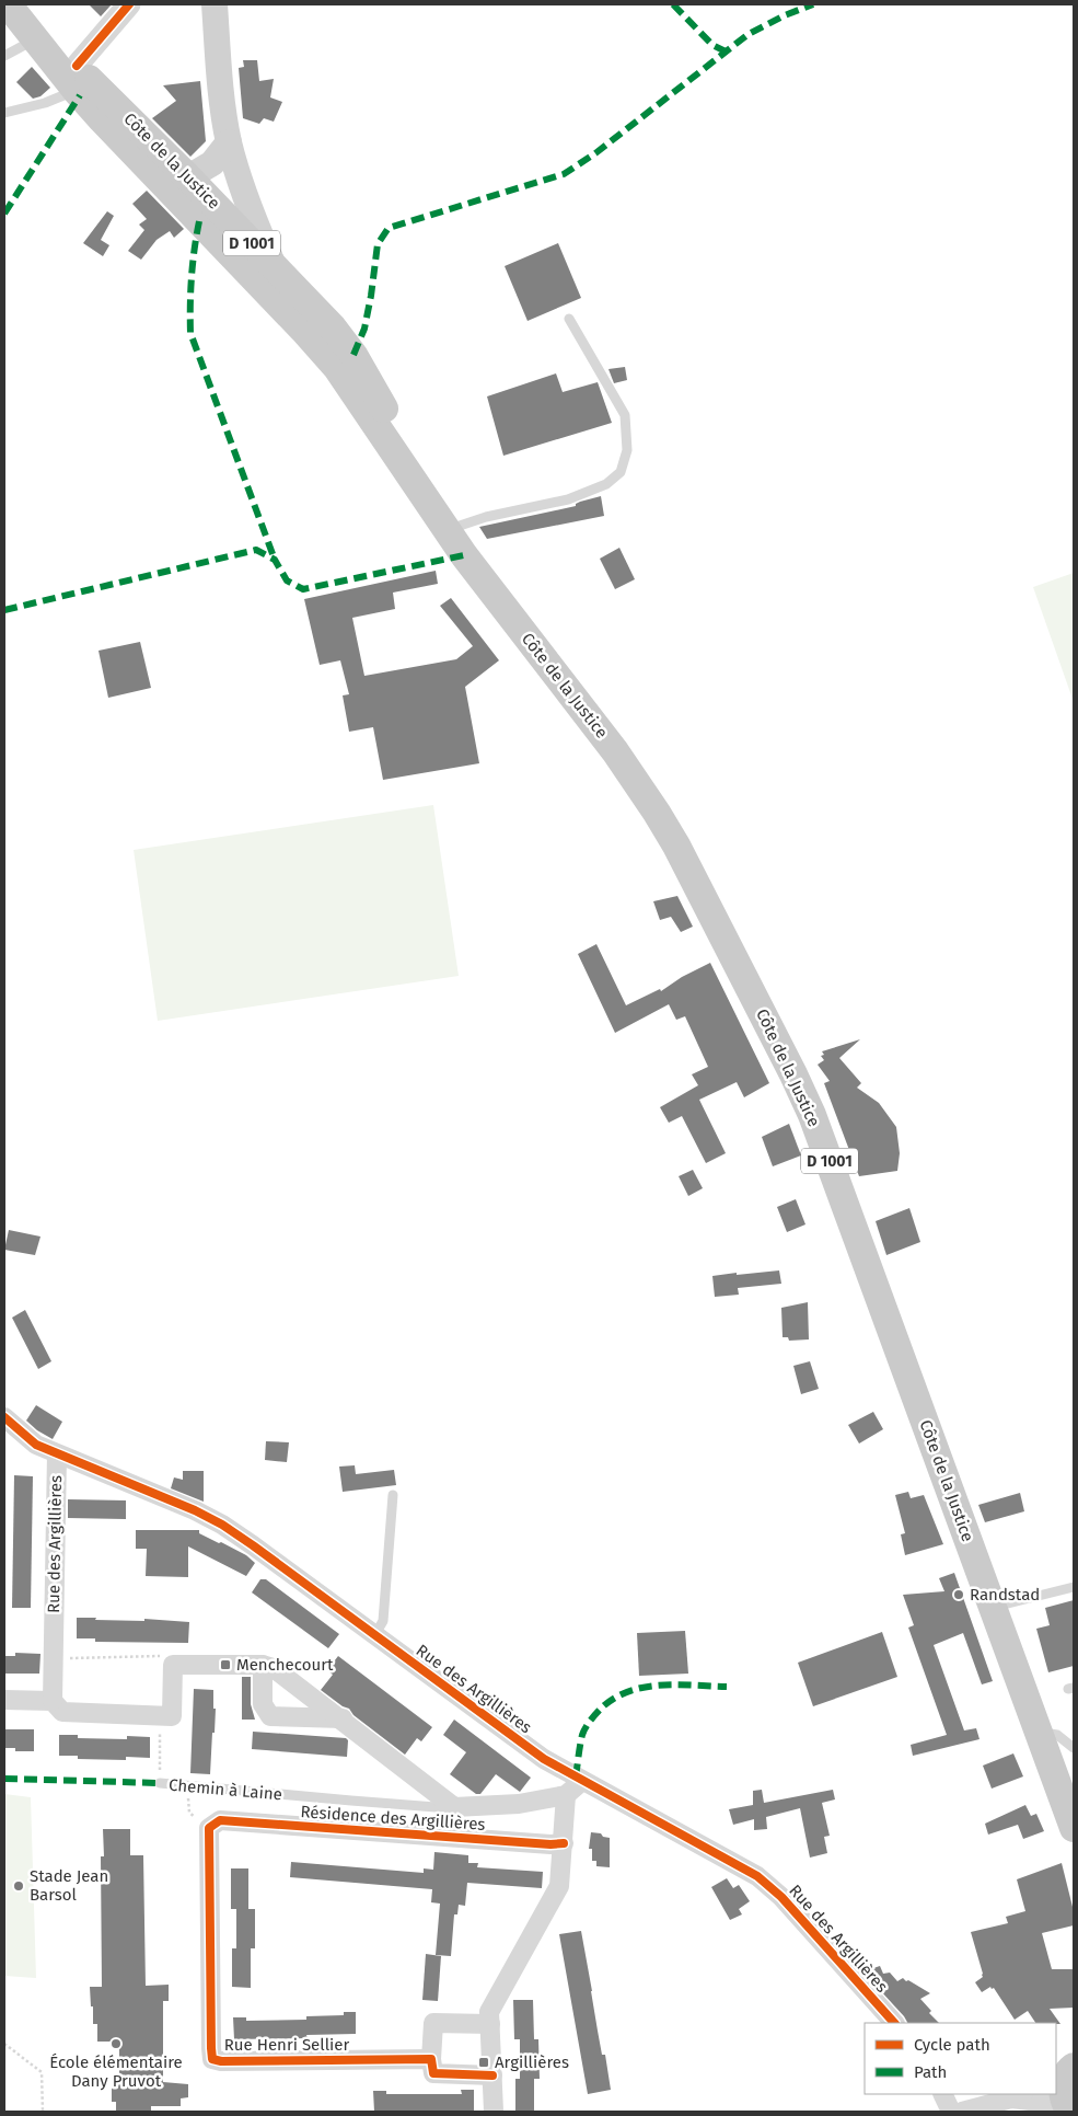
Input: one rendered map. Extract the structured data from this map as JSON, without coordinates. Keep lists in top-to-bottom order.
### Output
{
  "streets": {
    "main road": ["Côte de la Justice", "D 1001"],
    "street": ["Rue des Argillières", "Résidence des Argillières", "Rue Henri Sellier"],
    "lane": ["Chemin à Laine"]
  },
  "crossings": [
    ["Résidence des Argillières", "Rue Henri Sellier"]
  ],
  "places": {
    "other": ["Randstad", "Stade Jean Barsol", "École élémentaire Dany Pruvot"],
    "transit": ["Menchecourt", "Argillières"]
  },
  "legend": ["Cycle path", "Path"]
}
